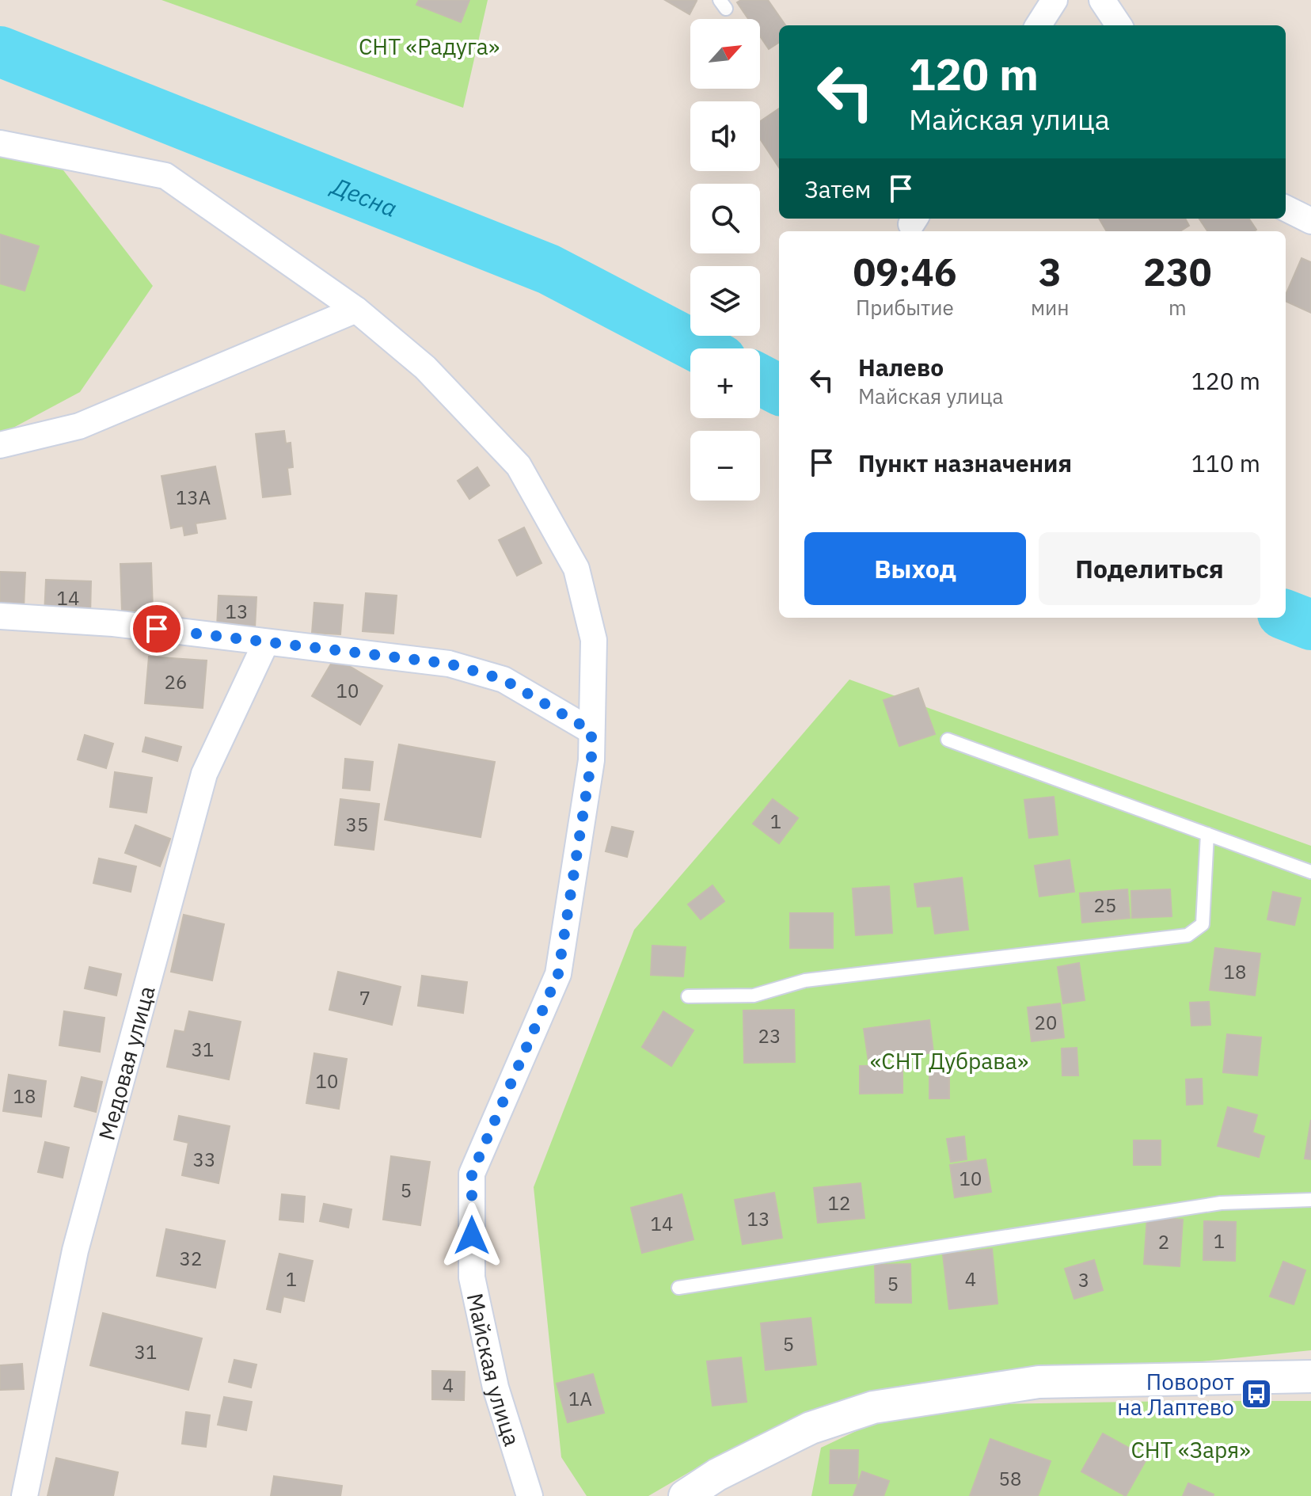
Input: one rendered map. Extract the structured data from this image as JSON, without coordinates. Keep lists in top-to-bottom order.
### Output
{
  "streets": {
    "street": ["Медовая улица", "Майская улица"]
  },
  "water": ["Десна"],
  "parks": ["СНТ «Радуга»", "«СНТ Дубрава»", "СНТ «Заря»"],
  "places": {
    "bus stop": ["Поворот на Лаптево"]
  },
  "house_numbers": [
    "13А",
    "14",
    "13",
    "26",
    "10",
    "1",
    "35",
    "25",
    "18",
    "7",
    "20",
    "23",
    "31",
    "10",
    "18",
    "33",
    "10",
    "5",
    "12",
    "13",
    "14",
    "1",
    "2",
    "32",
    "1",
    "4",
    "3",
    "5",
    "5",
    "31",
    "4",
    "1А",
    "58"
  ],
  "north": "top right",
  "page": {
    "map_buttons": ["+", "−"],
    "turn": ["120 m", "Майская улица"],
    "then": "Затем",
    "eta": [
      "09:46",
      "Прибытие",
      "3",
      "мин",
      "230",
      "m"
    ],
    "list": [
      {
        "name": "Налево",
        "note": "Майская улица",
        "value": "120 m"
      },
      {
        "name": "Пункт назначения",
        "value": "110 m"
      }
    ],
    "buttons": ["Выход", "Поделиться"]
  }
}
